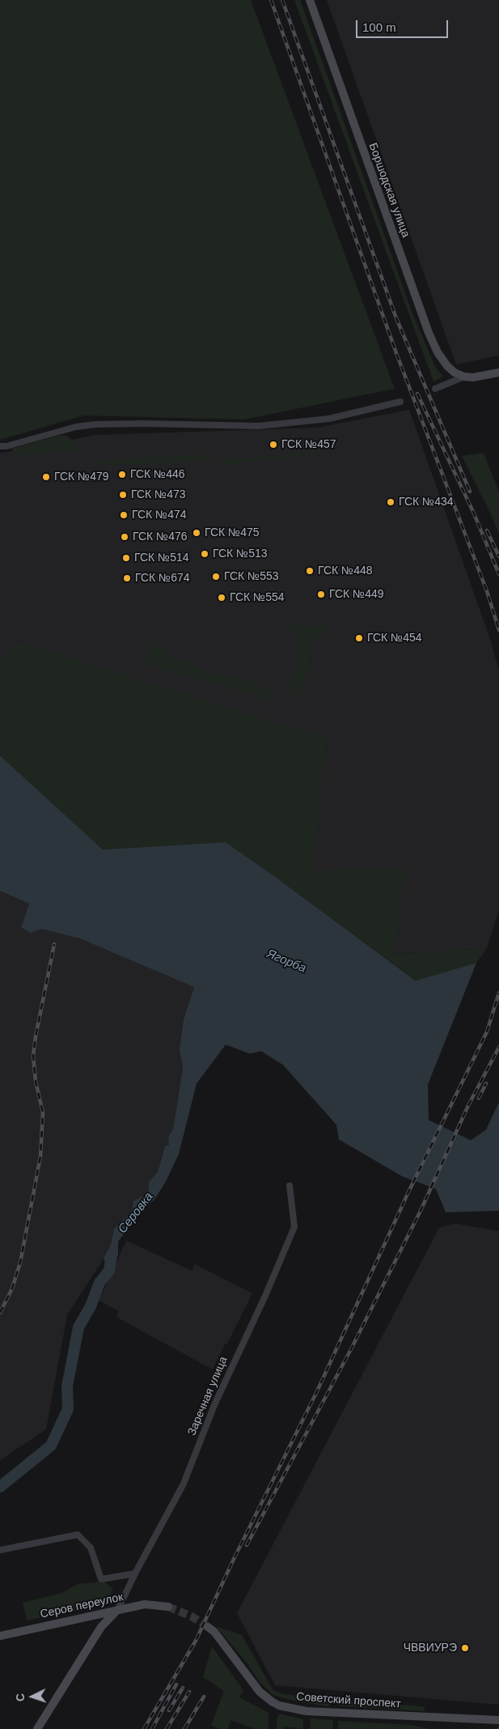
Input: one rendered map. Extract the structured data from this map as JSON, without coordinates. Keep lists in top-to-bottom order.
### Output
{
  "streets": {
    "street": [
      "Боршодская улица",
      "Заречная улица",
      "Серов переулок",
      "Советский проспект"
    ]
  },
  "crossings": [
    ["Заречная улица", "Серов переулок"]
  ],
  "water": ["Ягорба", "Серовка"],
  "places": [
    "ГСК №457",
    "ГСК №446",
    "ГСК №479",
    "ГСК №473",
    "ГСК №434",
    "ГСК №474",
    "ГСК №475",
    "ГСК №476",
    "ГСК №513",
    "ГСК №514",
    "ГСК №448",
    "ГСК №553",
    "ГСК №674",
    "ГСК №449",
    "ГСК №554",
    "ГСК №454",
    "ЧВВИУРЭ"
  ],
  "scale_bar": "100 m",
  "north": "left"
}
